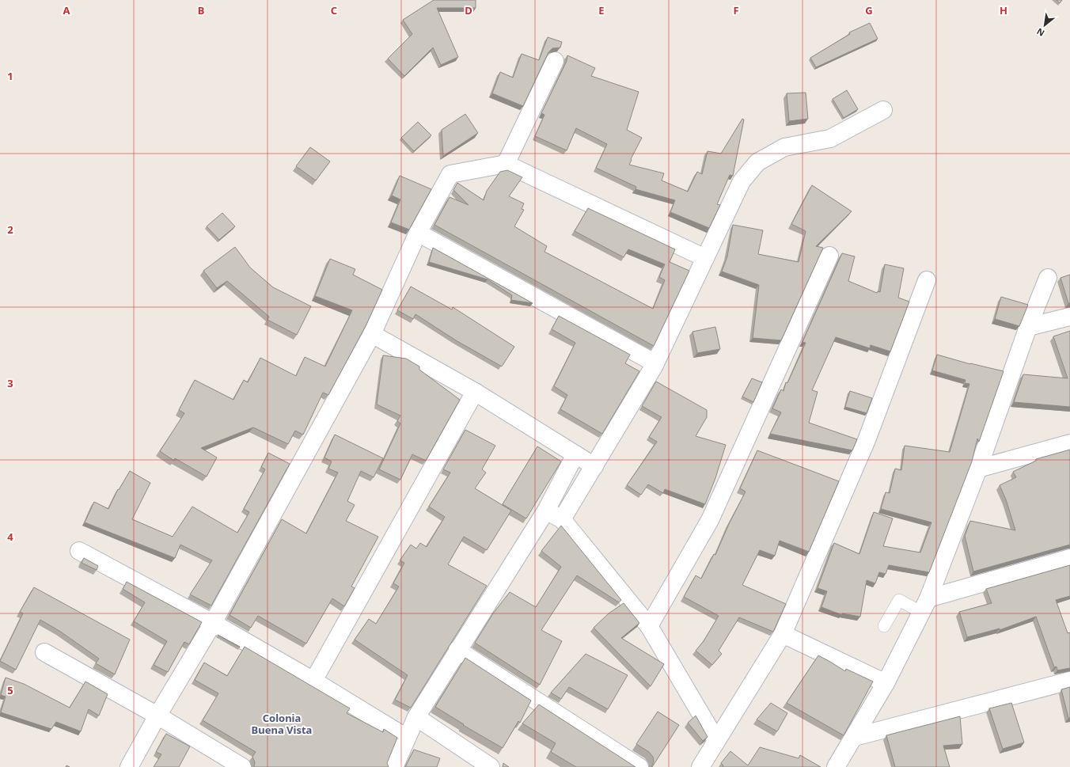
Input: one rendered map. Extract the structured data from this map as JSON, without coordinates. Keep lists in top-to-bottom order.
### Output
{
  "districts": ["Colonia Buena Vista"],
  "north": "bottom left",
  "grid": {
    "columns": [
      "A",
      "B",
      "C",
      "D",
      "E",
      "F",
      "G",
      "H"
    ],
    "rows": [
      "1",
      "2",
      "3",
      "4",
      "5"
    ]
  }
}
